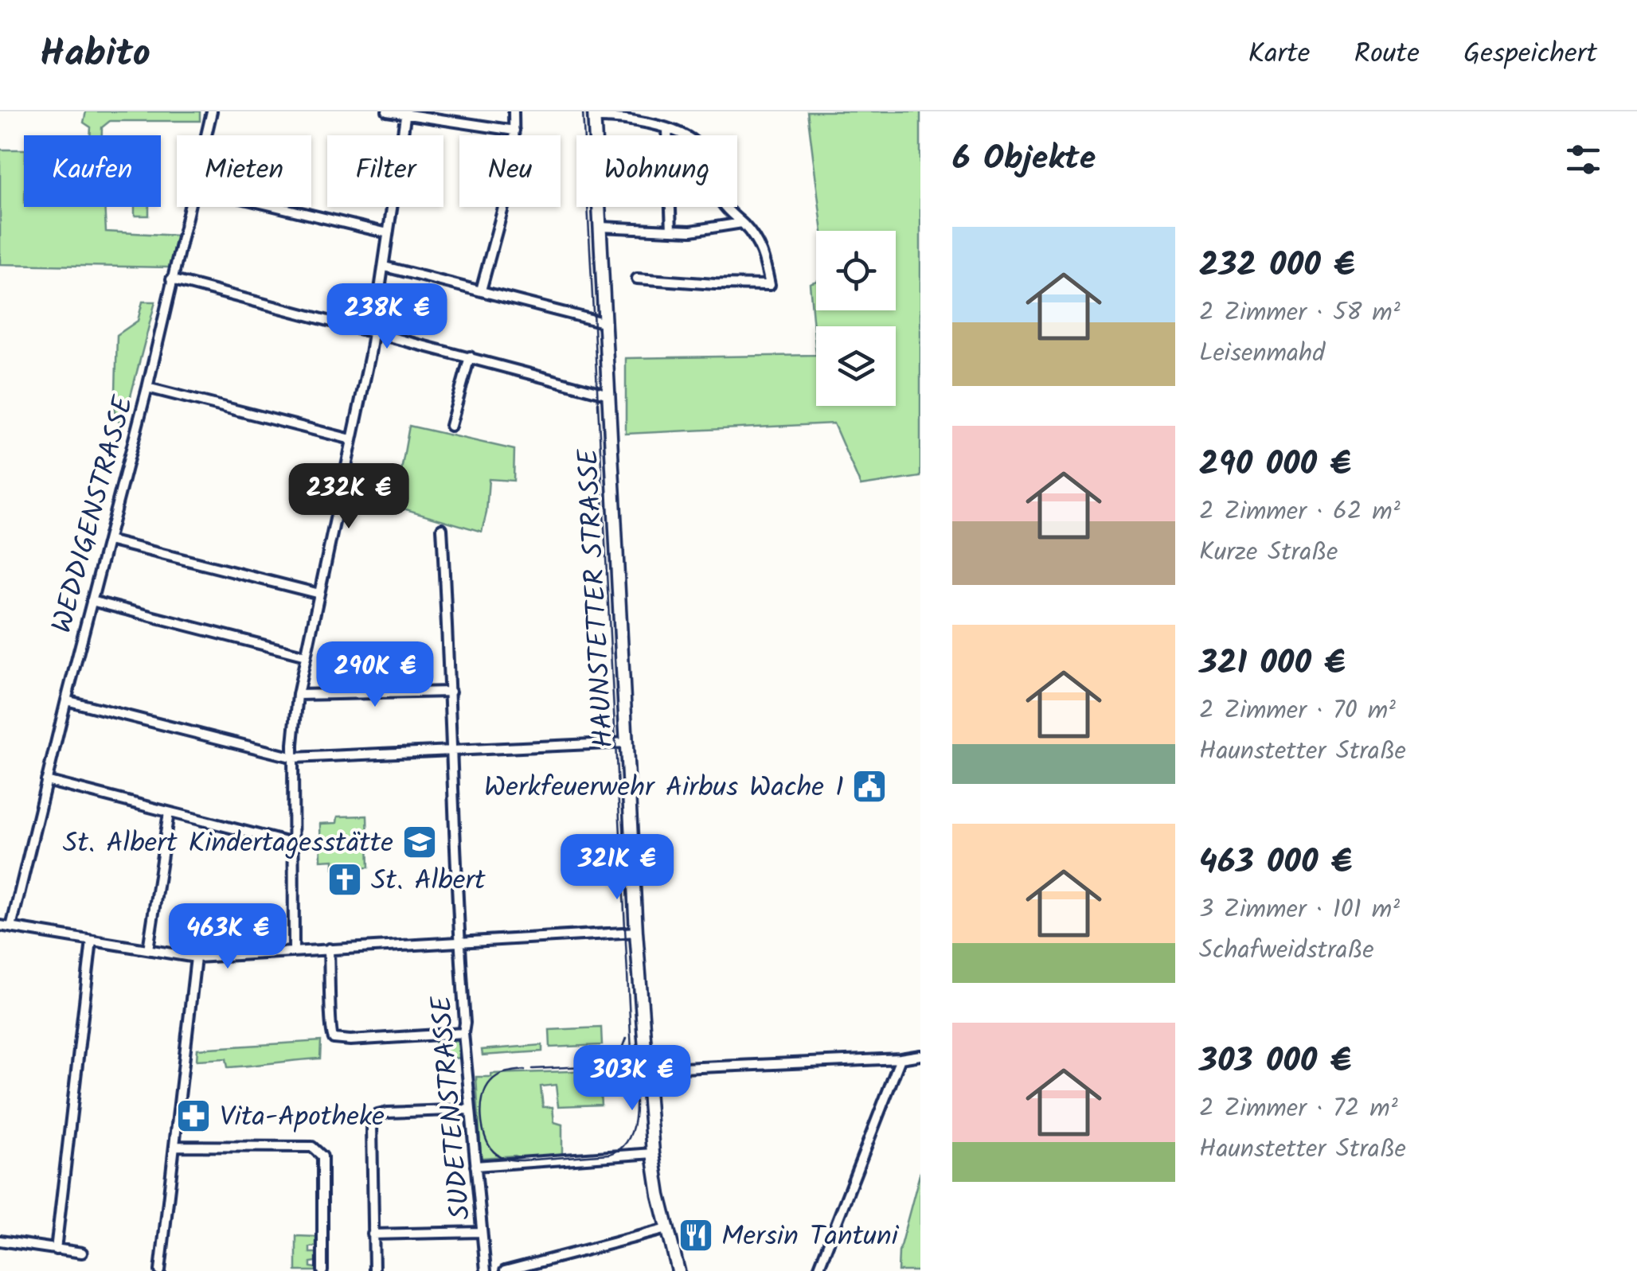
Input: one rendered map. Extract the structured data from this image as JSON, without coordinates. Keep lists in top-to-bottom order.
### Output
{
  "streets": {
    "main road": ["HAUNSTETTER STRASSE"],
    "street": ["WEDDIGENSTRASSE", "SUDETENSTRASSE"]
  },
  "places": {
    "public building": ["Werkfeuerwehr Airbus Wache 1"],
    "school or university": ["St. Albert Kindertagesstätte"],
    "church": ["St. Albert"],
    "pharmacy": ["Vita-Apotheke"],
    "restaurant": ["Mersin Tantuni"]
  },
  "page": {
    "header": "Habito",
    "nav": ["Karte", "Route", "Gespeichert"],
    "heading": "6 Objekte",
    "chip": [
      "Kaufen",
      "Mieten",
      "Filter",
      "Neu",
      "Wohnung"
    ],
    "list": [
      {
        "name": "232 000 €",
        "note": "2 Zimmer · 58 m² · Leisenmahd"
      },
      {
        "name": "290 000 €",
        "note": "2 Zimmer · 62 m² · Kurze Straße"
      },
      {
        "name": "321 000 €",
        "note": "2 Zimmer · 70 m² · Haunstetter Straße"
      },
      {
        "name": "463 000 €",
        "note": "3 Zimmer · 101 m² · Schafweidstraße"
      },
      {
        "name": "303 000 €",
        "note": "2 Zimmer · 72 m² · Haunstetter Straße"
      }
    ],
    "price": [
      "238K €",
      "232K €",
      "290K €",
      "321K €",
      "463K €",
      "303K €"
    ]
  }
}
